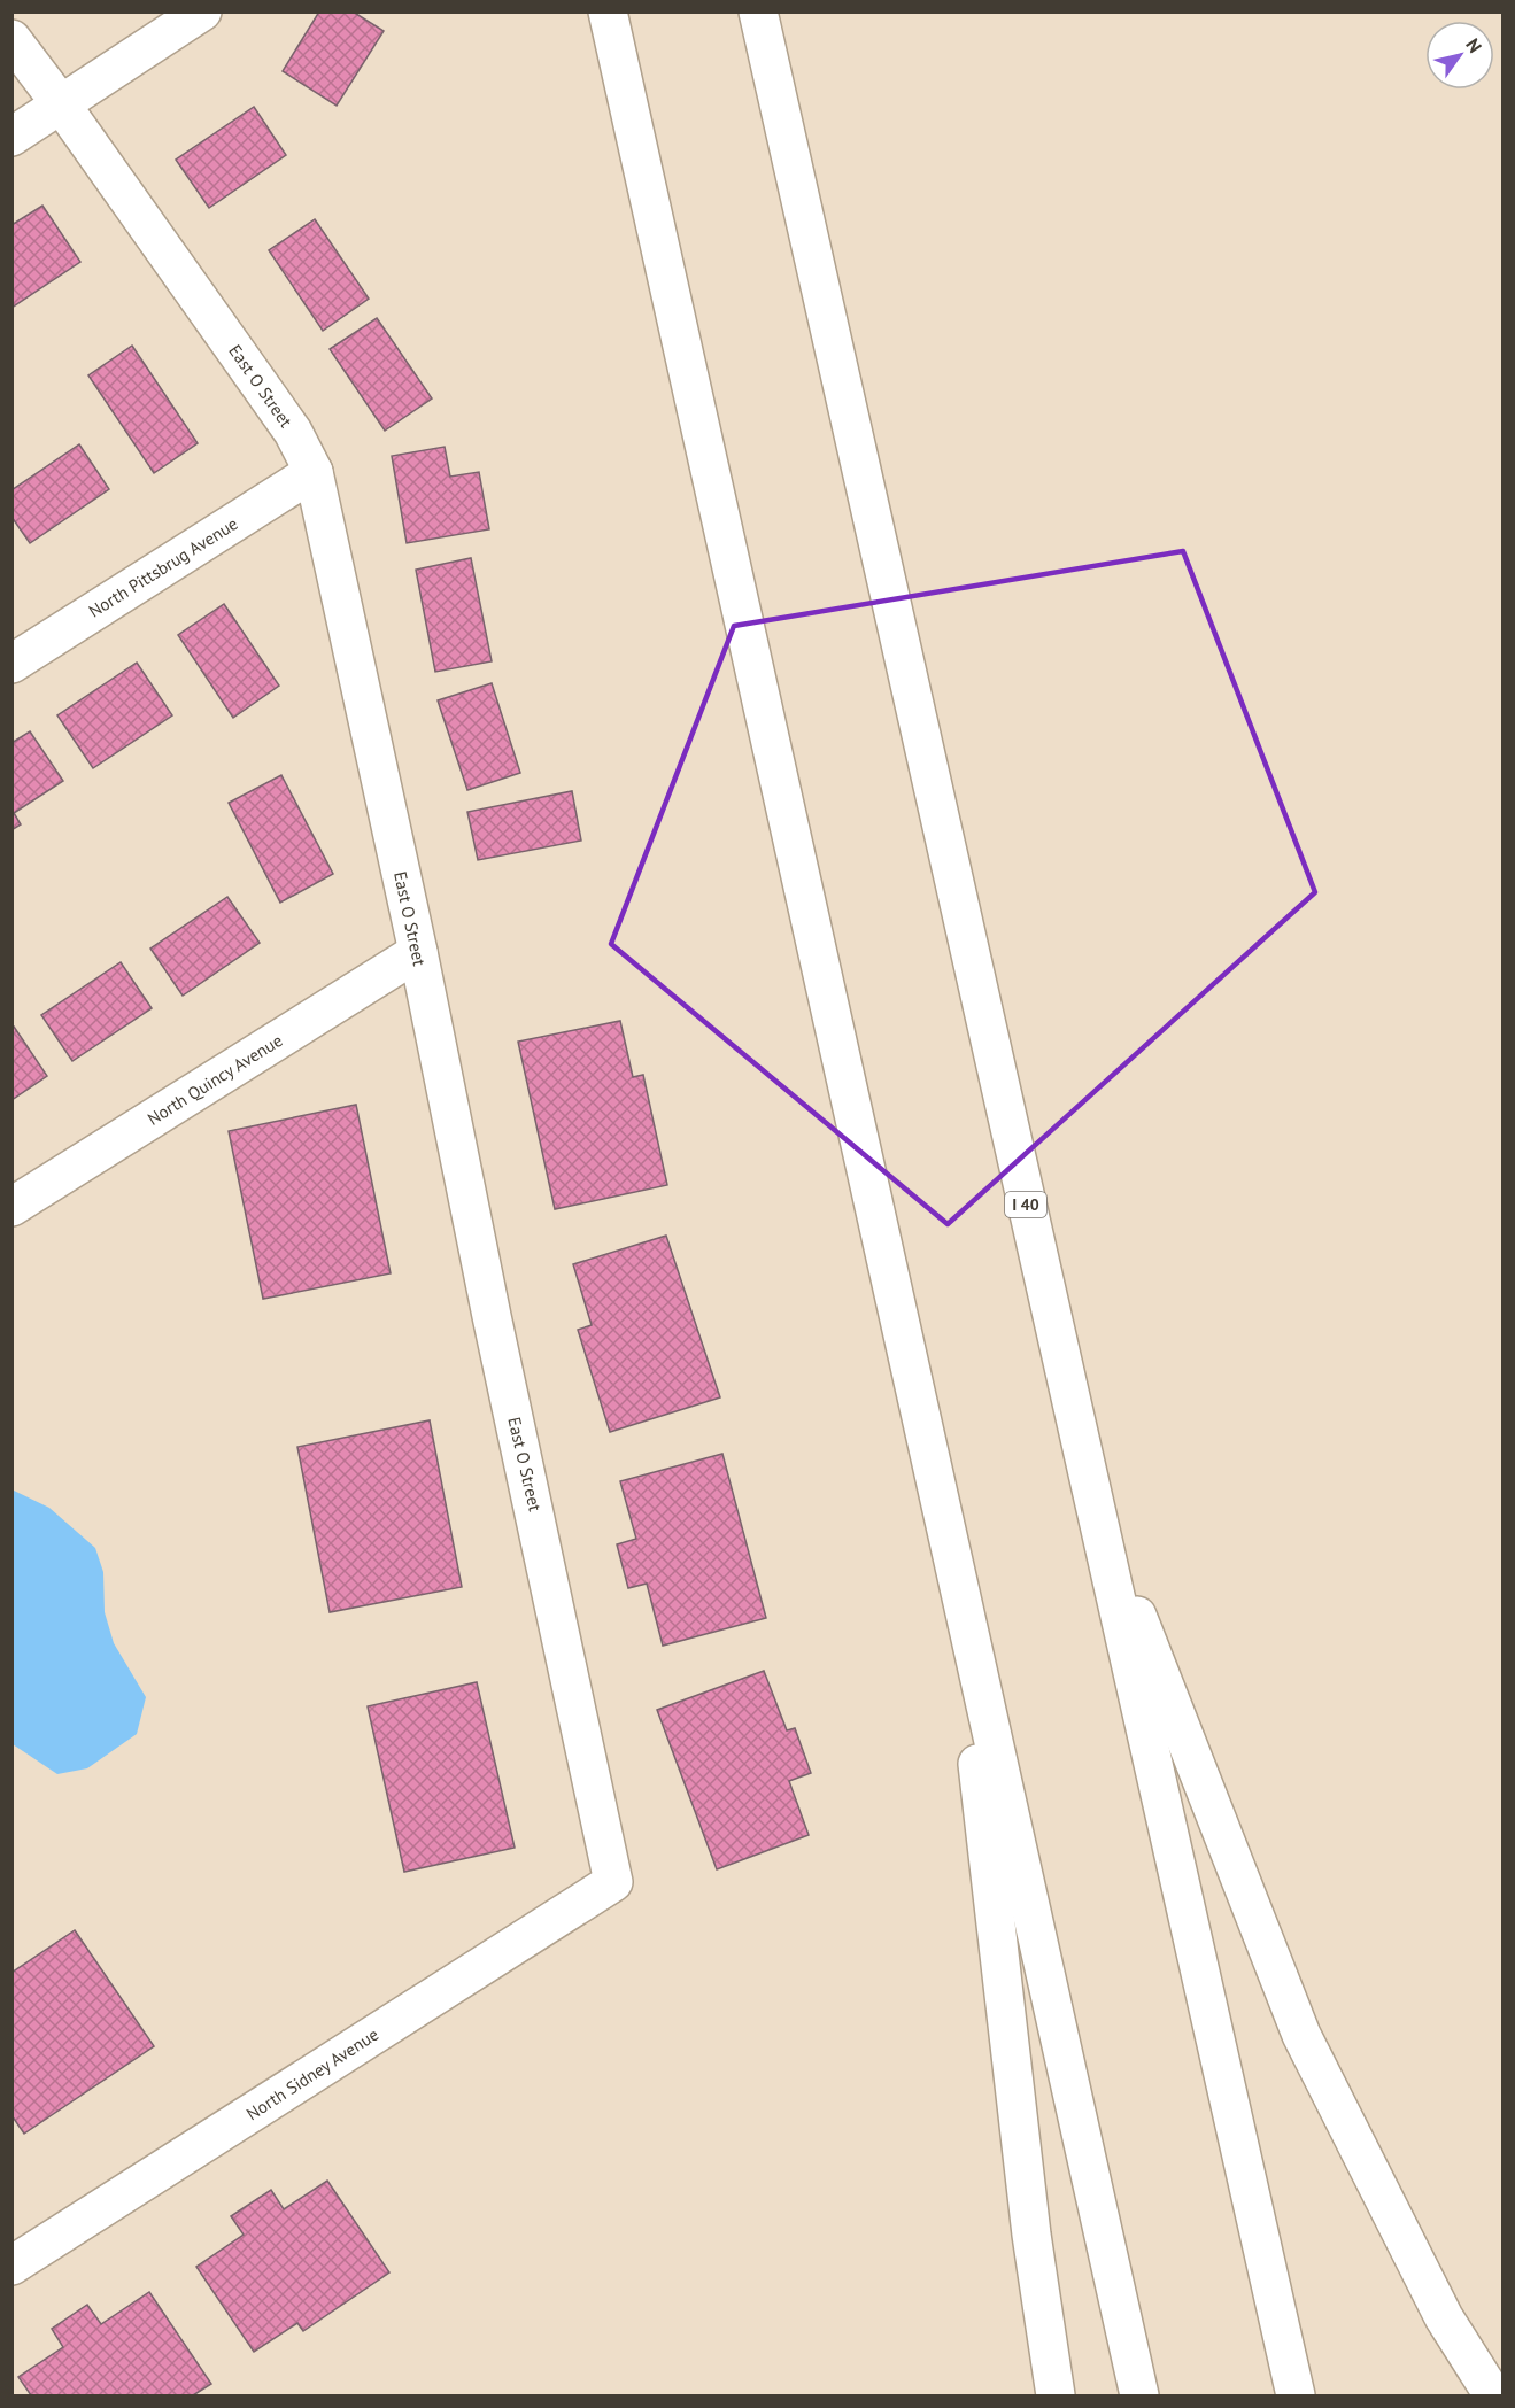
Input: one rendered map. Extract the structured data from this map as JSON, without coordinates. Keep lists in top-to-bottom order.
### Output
{
  "streets": {
    "main road": [
      "East O Street",
      "North Pittsbrug Avenue",
      "North Quincy Avenue",
      "I 40",
      "North Sidney Avenue"
    ]
  },
  "crossings": [
    ["East O Street", "North Pittsbrug Avenue"],
    ["East O Street", "North Quincy Avenue"],
    ["East O Street", "North Sidney Avenue"]
  ],
  "north": "top right"
}
